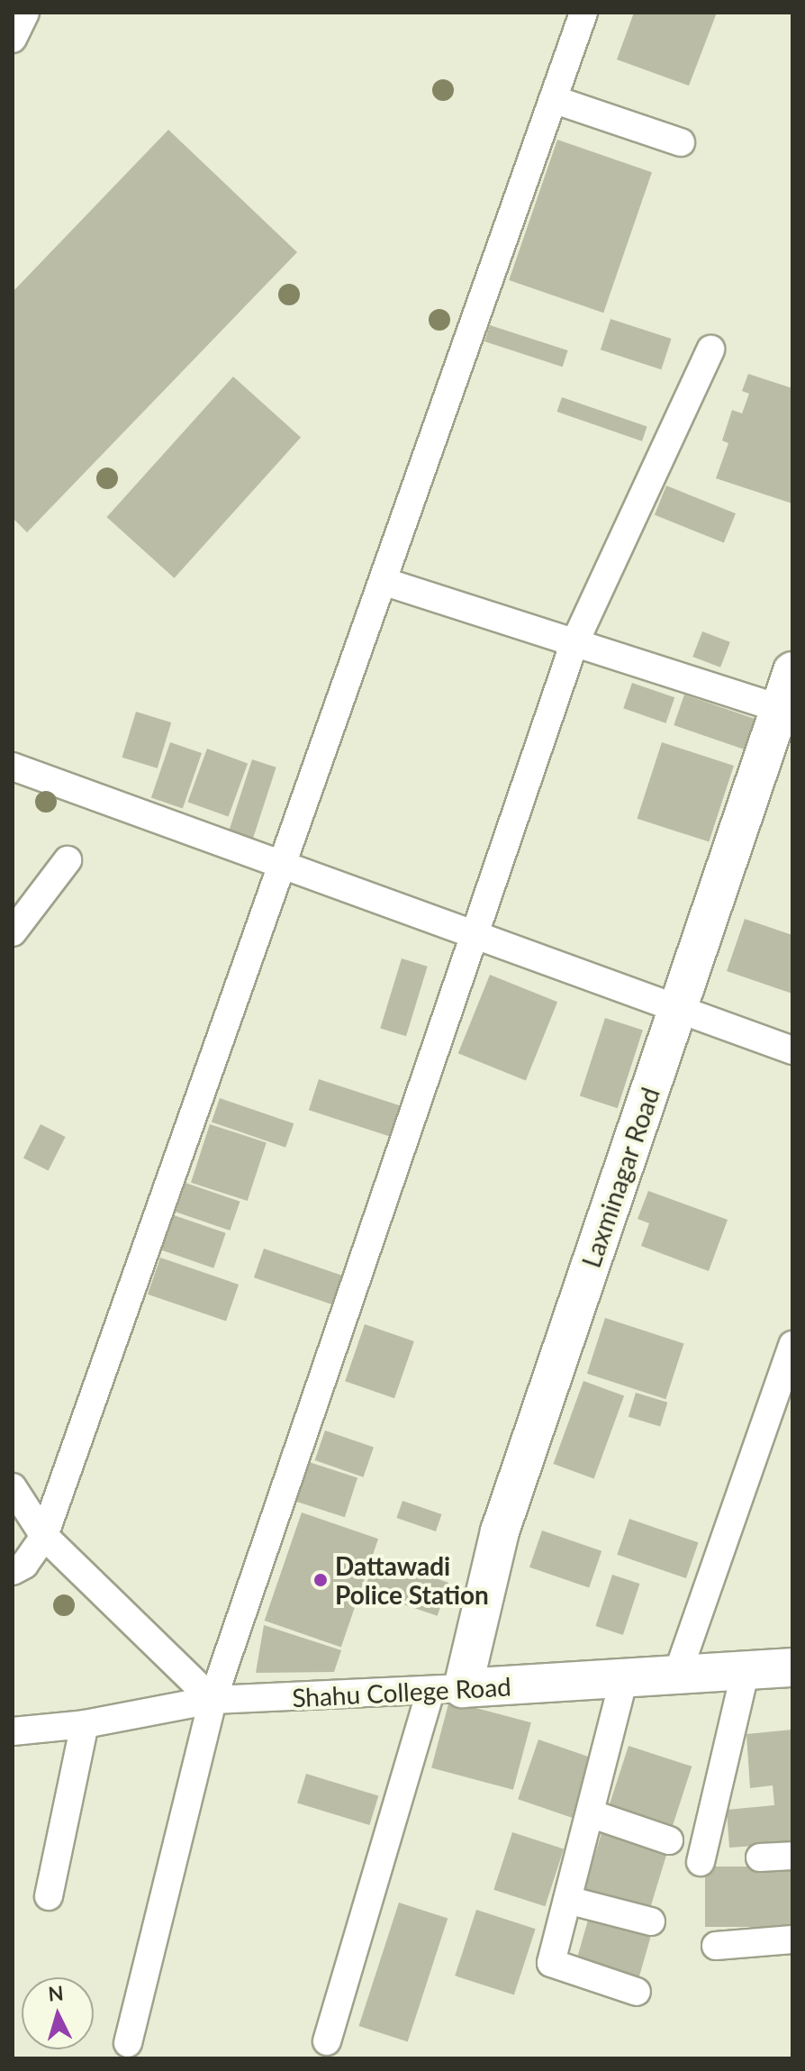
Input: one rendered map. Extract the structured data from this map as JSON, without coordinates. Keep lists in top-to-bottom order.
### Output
{
  "streets": {
    "street": ["Laxminagar Road", "Shahu College Road"]
  },
  "crossings": [
    ["Laxminagar Road", "Shahu College Road"]
  ],
  "places": ["Dattawadi Police Station"],
  "north": "top"
}
